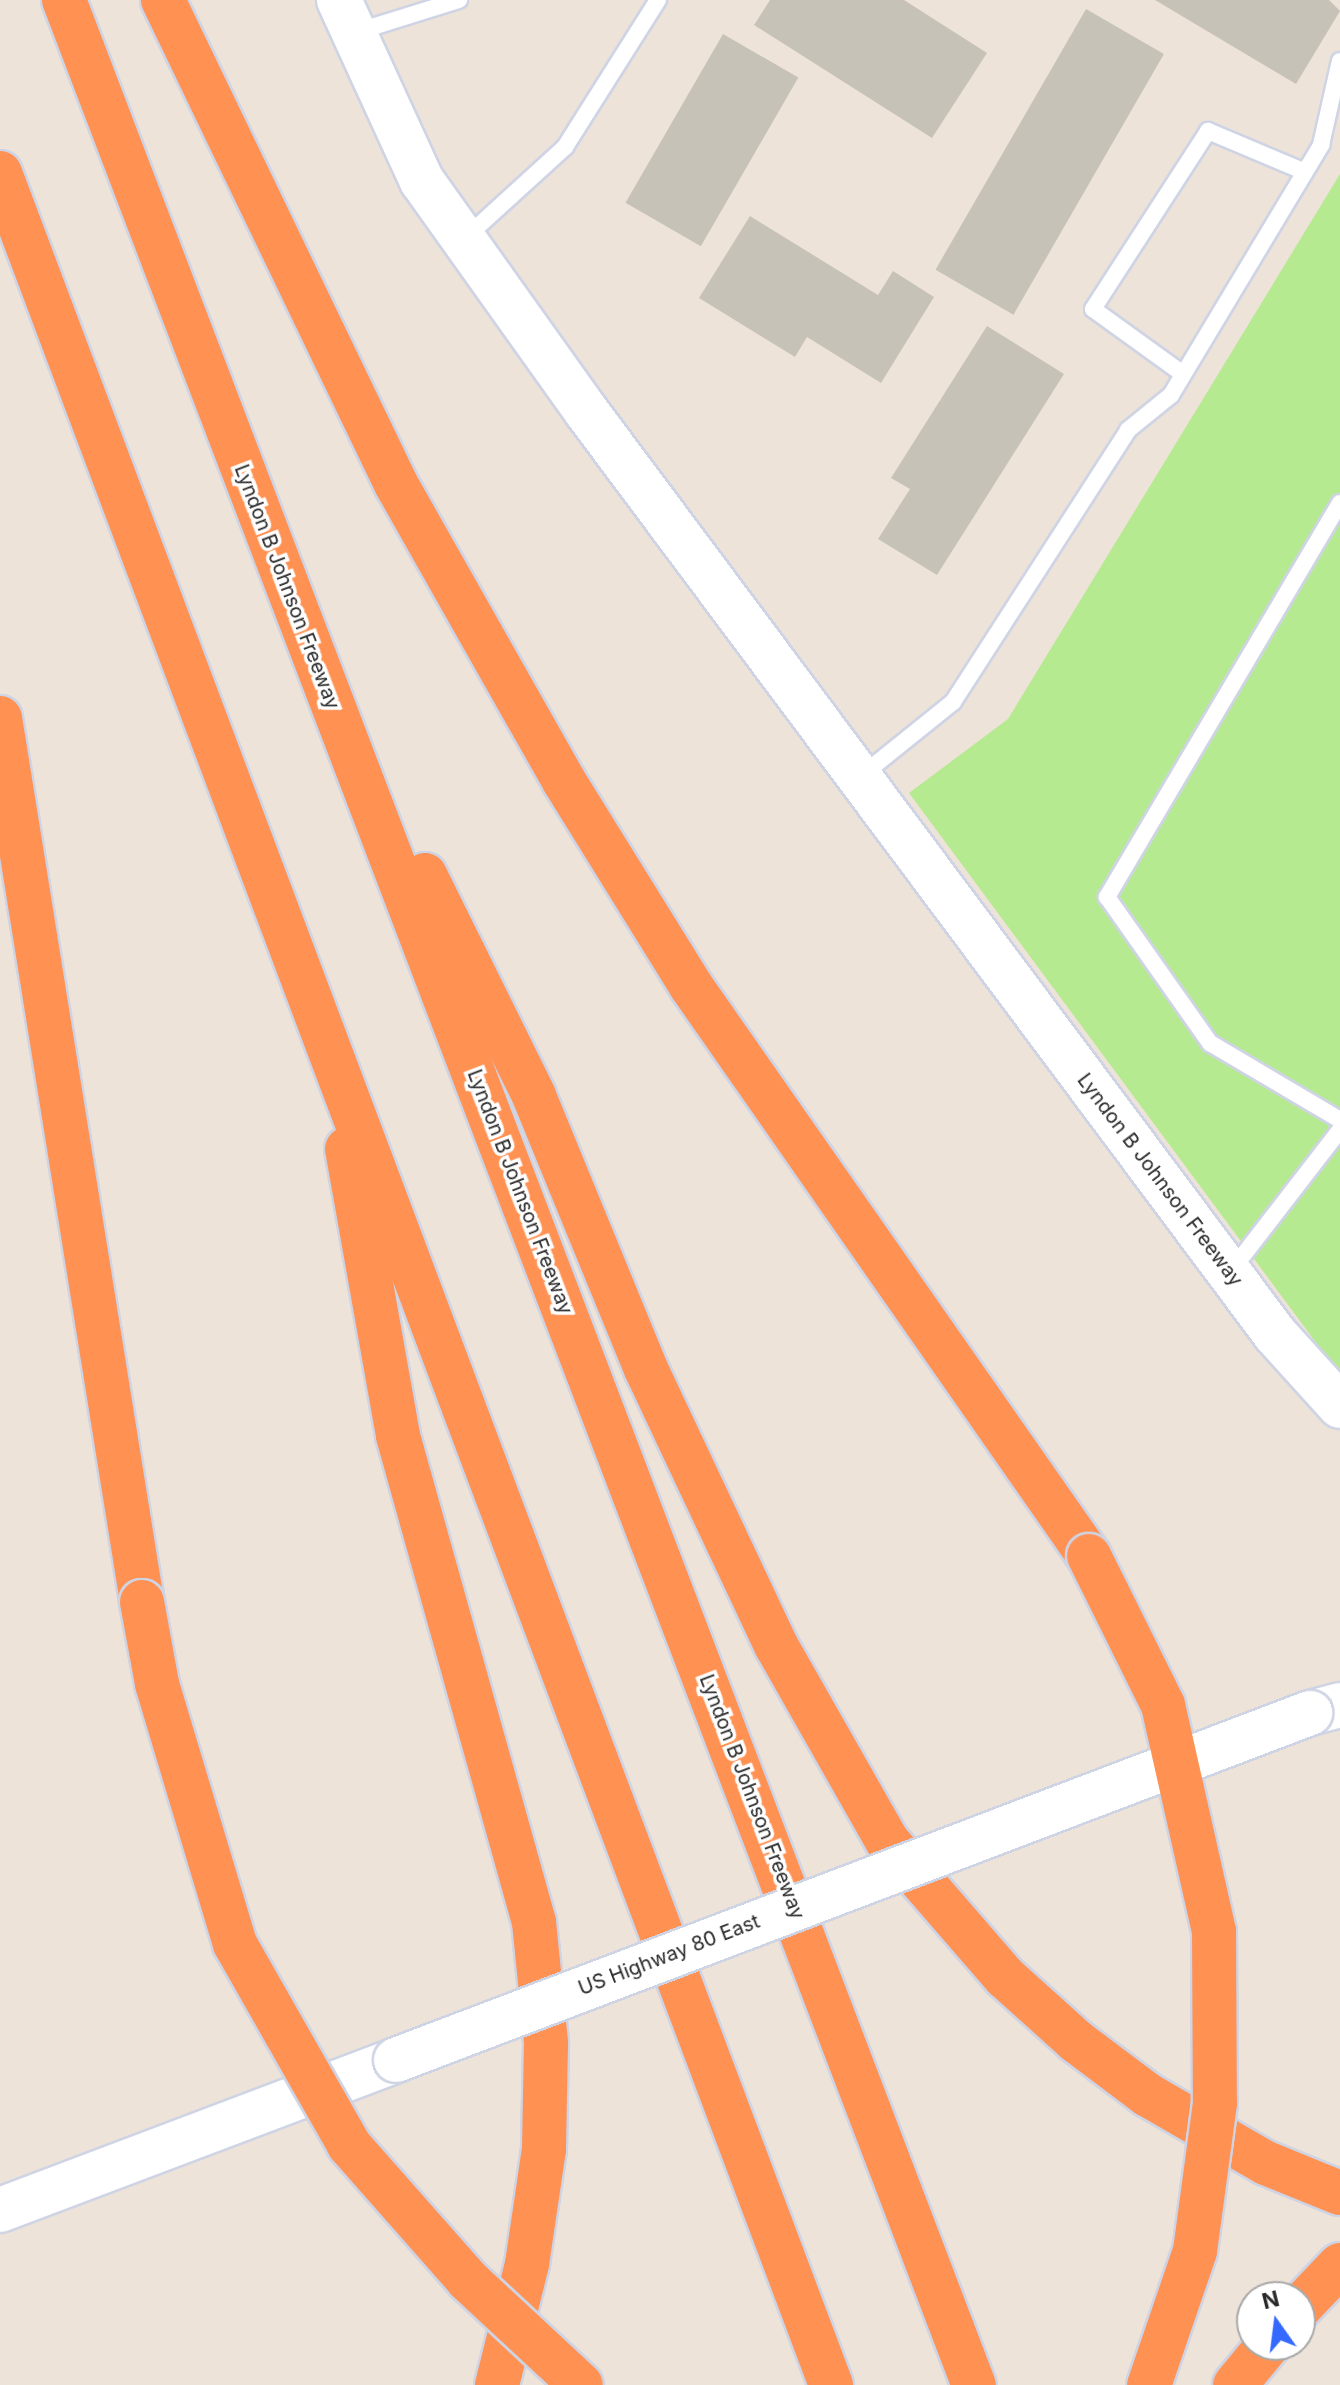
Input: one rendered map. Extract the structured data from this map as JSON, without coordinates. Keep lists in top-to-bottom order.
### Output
{
  "streets": {
    "highway": ["Lyndon B Johnson Freeway"],
    "main road": ["US Highway 80 East"]
  },
  "north": "top"
}
